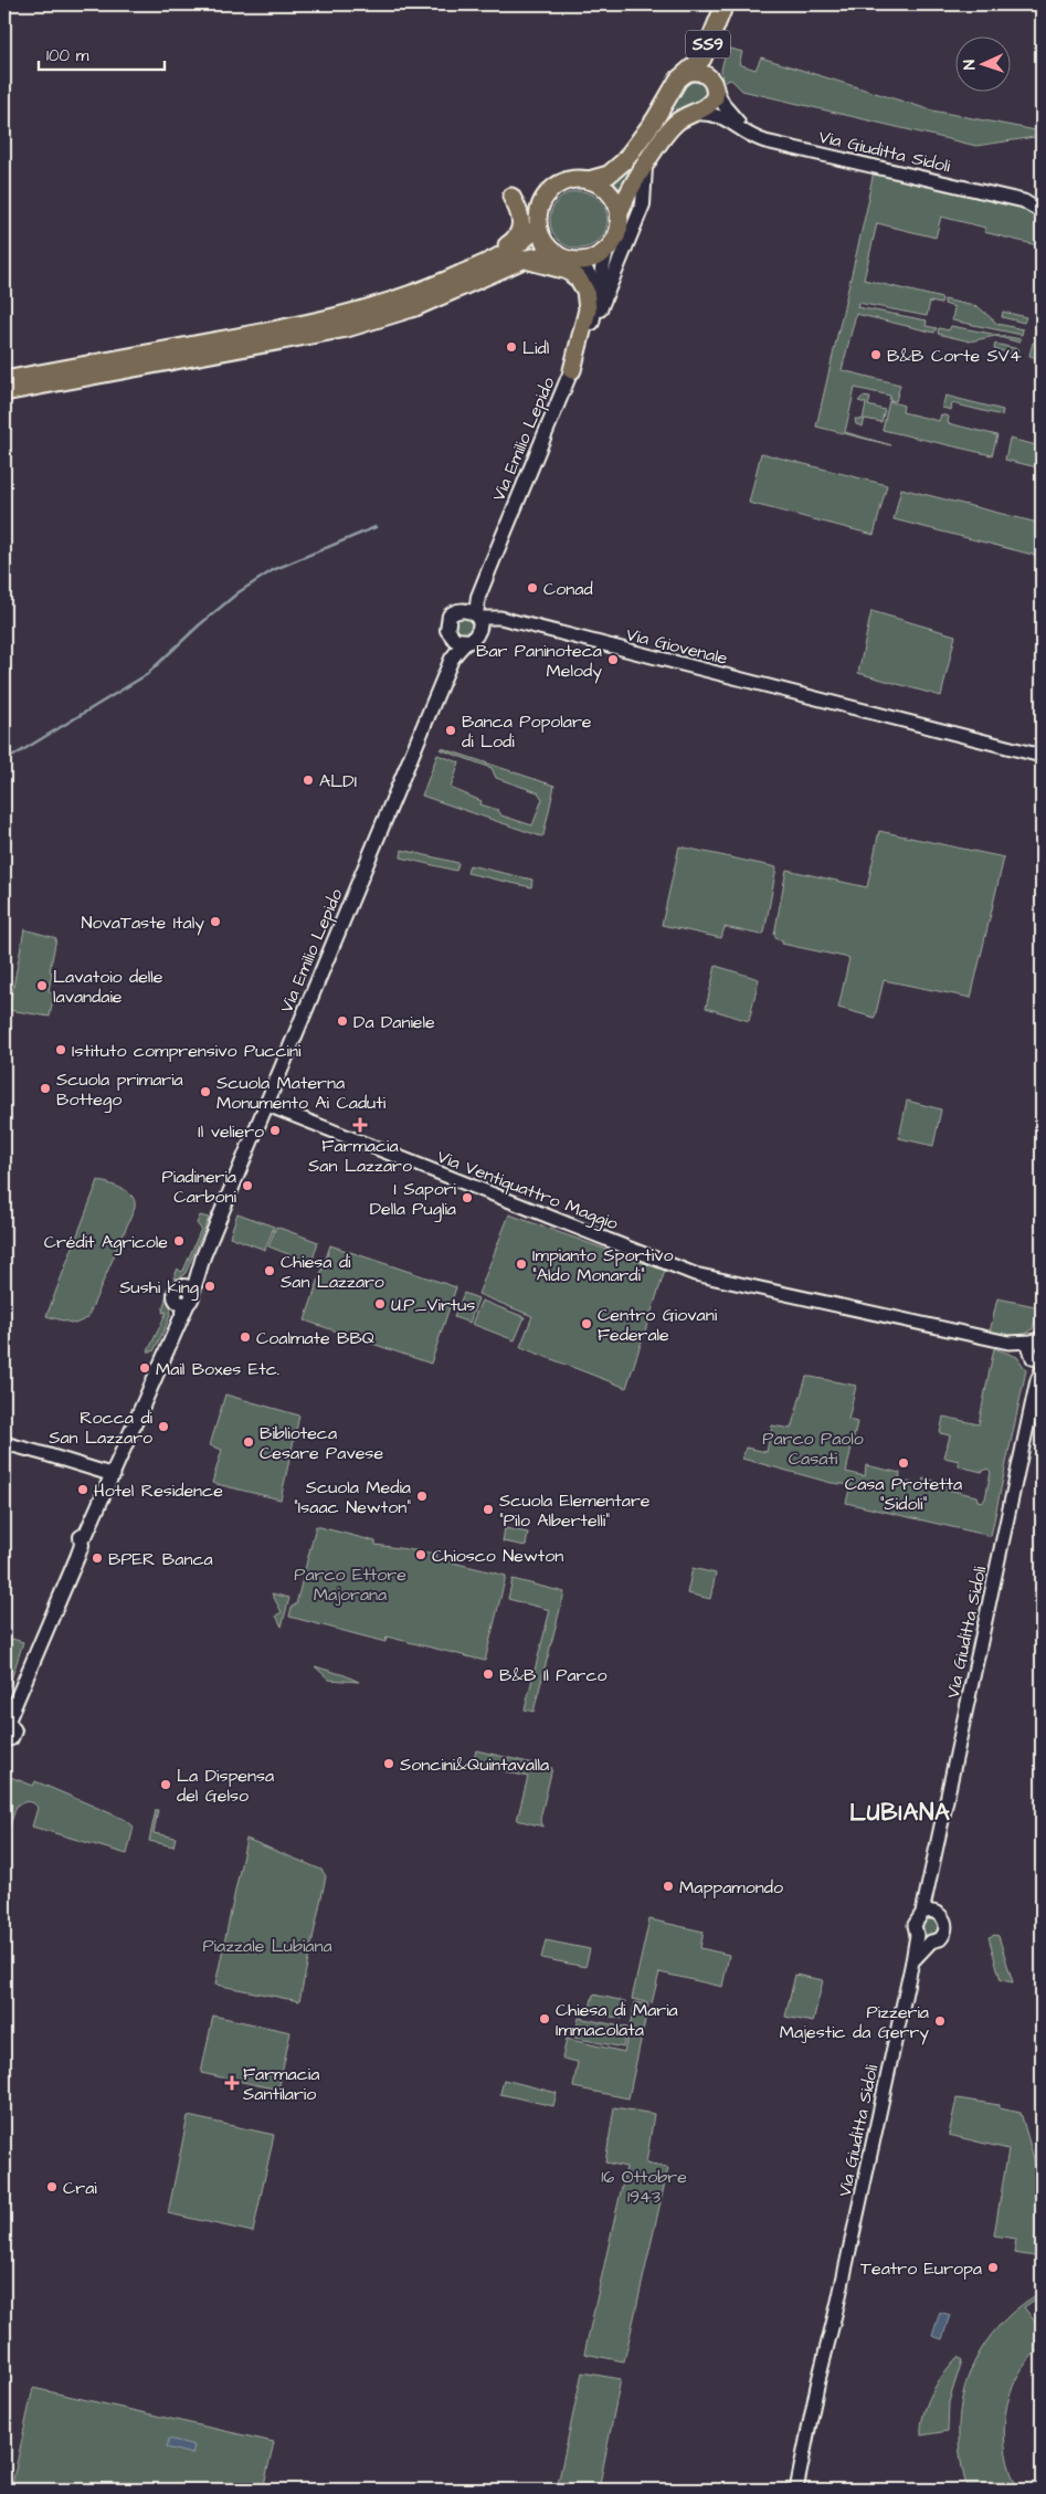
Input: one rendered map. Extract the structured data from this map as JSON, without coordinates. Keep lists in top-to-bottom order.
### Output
{
  "streets": {
    "main road": ["SS9", "Via Emilio Lepido"],
    "street": ["Via Giuditta Sidoli", "Via Giovenale", "Via Ventiquattro Maggio"]
  },
  "crossings": [
    ["Via Giuditta Sidoli", "Via Emilio Lepido"],
    ["Via Giuditta Sidoli", "Via Ventiquattro Maggio"],
    ["Via Emilio Lepido", "Via Giovenale"],
    ["Via Emilio Lepido", "Via Ventiquattro Maggio"]
  ],
  "districts": ["LUBIANA"],
  "parks": [
    "Parco Paolo Casati",
    "Parco Ettore Majorana",
    "Piazzale Lubiana",
    "16 Ottobre 1943"
  ],
  "places": {
    "other": [
      "Lidl",
      "B&B Corte SV4",
      "Conad",
      "Bar Paninoteca Melody",
      "Banca Popolare di Lodi",
      "ALDI",
      "NovaTaste Italy",
      "Lavatoio delle lavandaie",
      "Da Daniele",
      "Istituto comprensivo Puccini",
      "Scuola primaria Bottego",
      "Scuola Materna Monumento Ai Caduti",
      "Il veliero",
      "Piadineria Carboni",
      "I Sapori Della Puglia",
      "Crédit Agricole",
      "Impianto Sportivo \"Aldo Monardi\"",
      "Chiesa di San Lazzaro",
      "Sushi king",
      "U.P_Virtus",
      "Centro Giovani Federale",
      "Coalmate BBQ",
      "Mail Boxes Etc.",
      "Rocca di San Lazzaro",
      "Biblioteca Cesare Pavese",
      "Casa Protetta \"Sidoli\"",
      "Hotel Residence",
      "Scuola Media \"Isaac Newton\"",
      "Scuola Elementare \"Pilo Albertelli\"",
      "Chiosco Newton",
      "BPER Banca",
      "B&B Il Parco",
      "Soncini&Quintavalla",
      "La Dispensa del Gelso",
      "Mappamondo",
      "Chiesa di Maria Immacolata",
      "Pizzeria Majestic da Gerry",
      "Crai",
      "Teatro Europa"
    ],
    "health": ["Farmacia San Lazzaro", "Farmacia Santilario"]
  },
  "scale_bar": "100 m",
  "north": "left"
}
